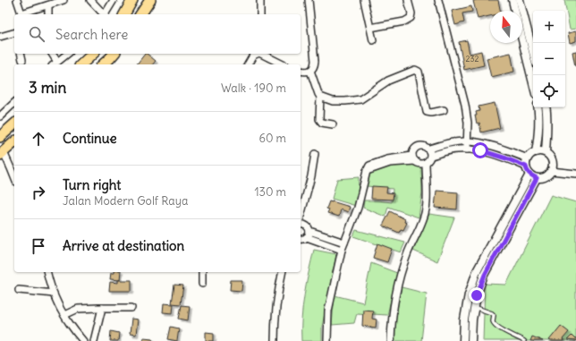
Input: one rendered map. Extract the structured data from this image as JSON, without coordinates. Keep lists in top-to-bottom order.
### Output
{
  "house_numbers": ["232"],
  "north": "top",
  "page": {
    "map_buttons": ["+", "−"],
    "search": "Search here",
    "heading": ["3 min", "Walk · 190 m"],
    "list": [
      ["Continue", "60 m"],
      ["Turn right", "Jalan Modern Golf Raya", "130 m"],
      "Arrive at destination"
    ]
  }
}
